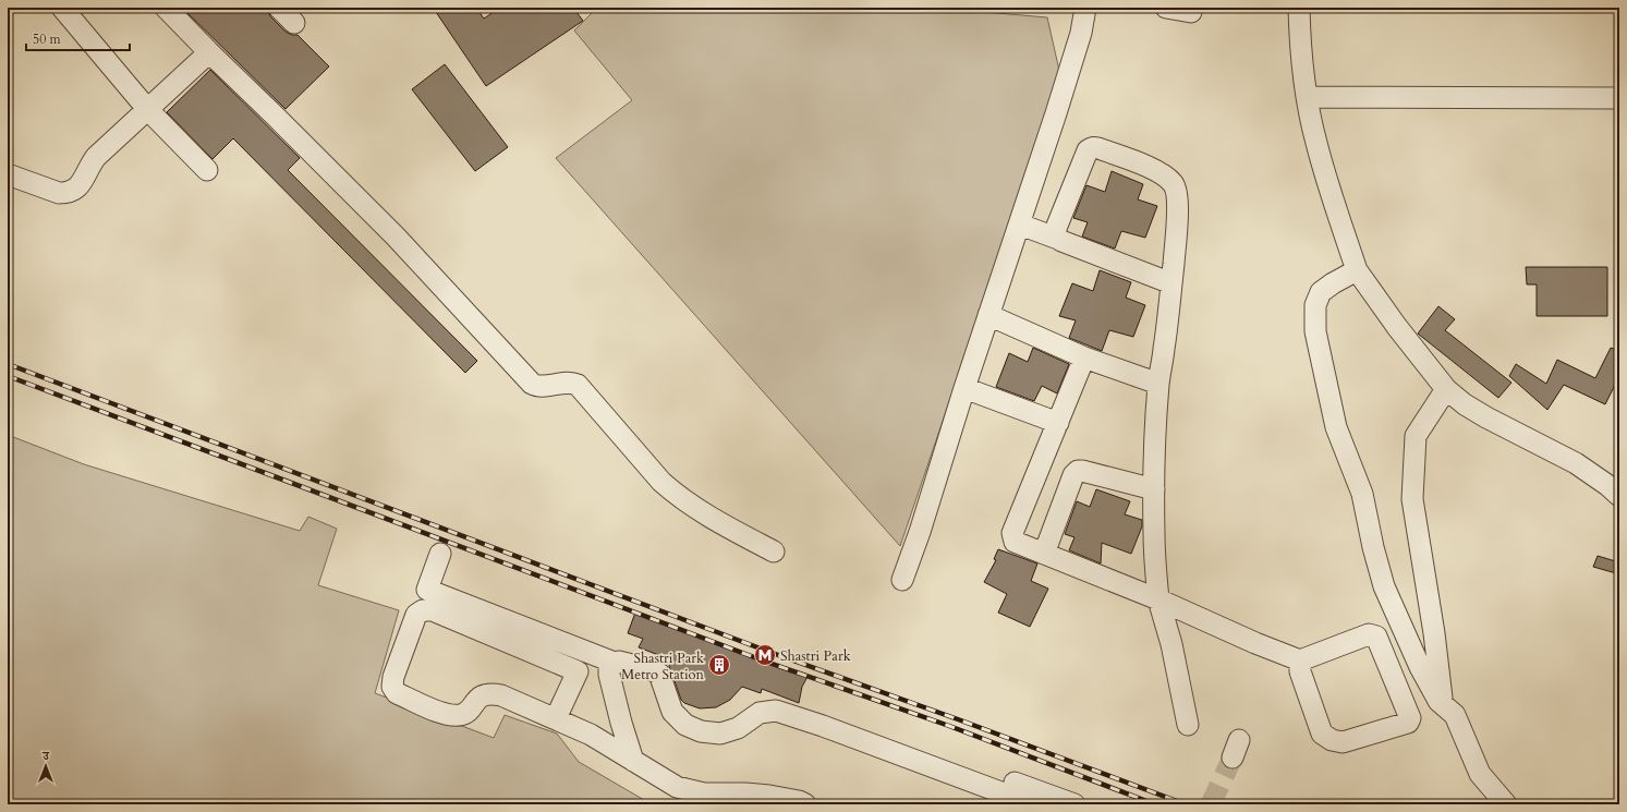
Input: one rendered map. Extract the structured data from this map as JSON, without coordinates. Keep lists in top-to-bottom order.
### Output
{
  "places": {
    "metro station": ["Shastri Park"],
    "building": ["Shastri Park Metro Station"]
  },
  "scale_bar": "50 m",
  "north": "top"
}
